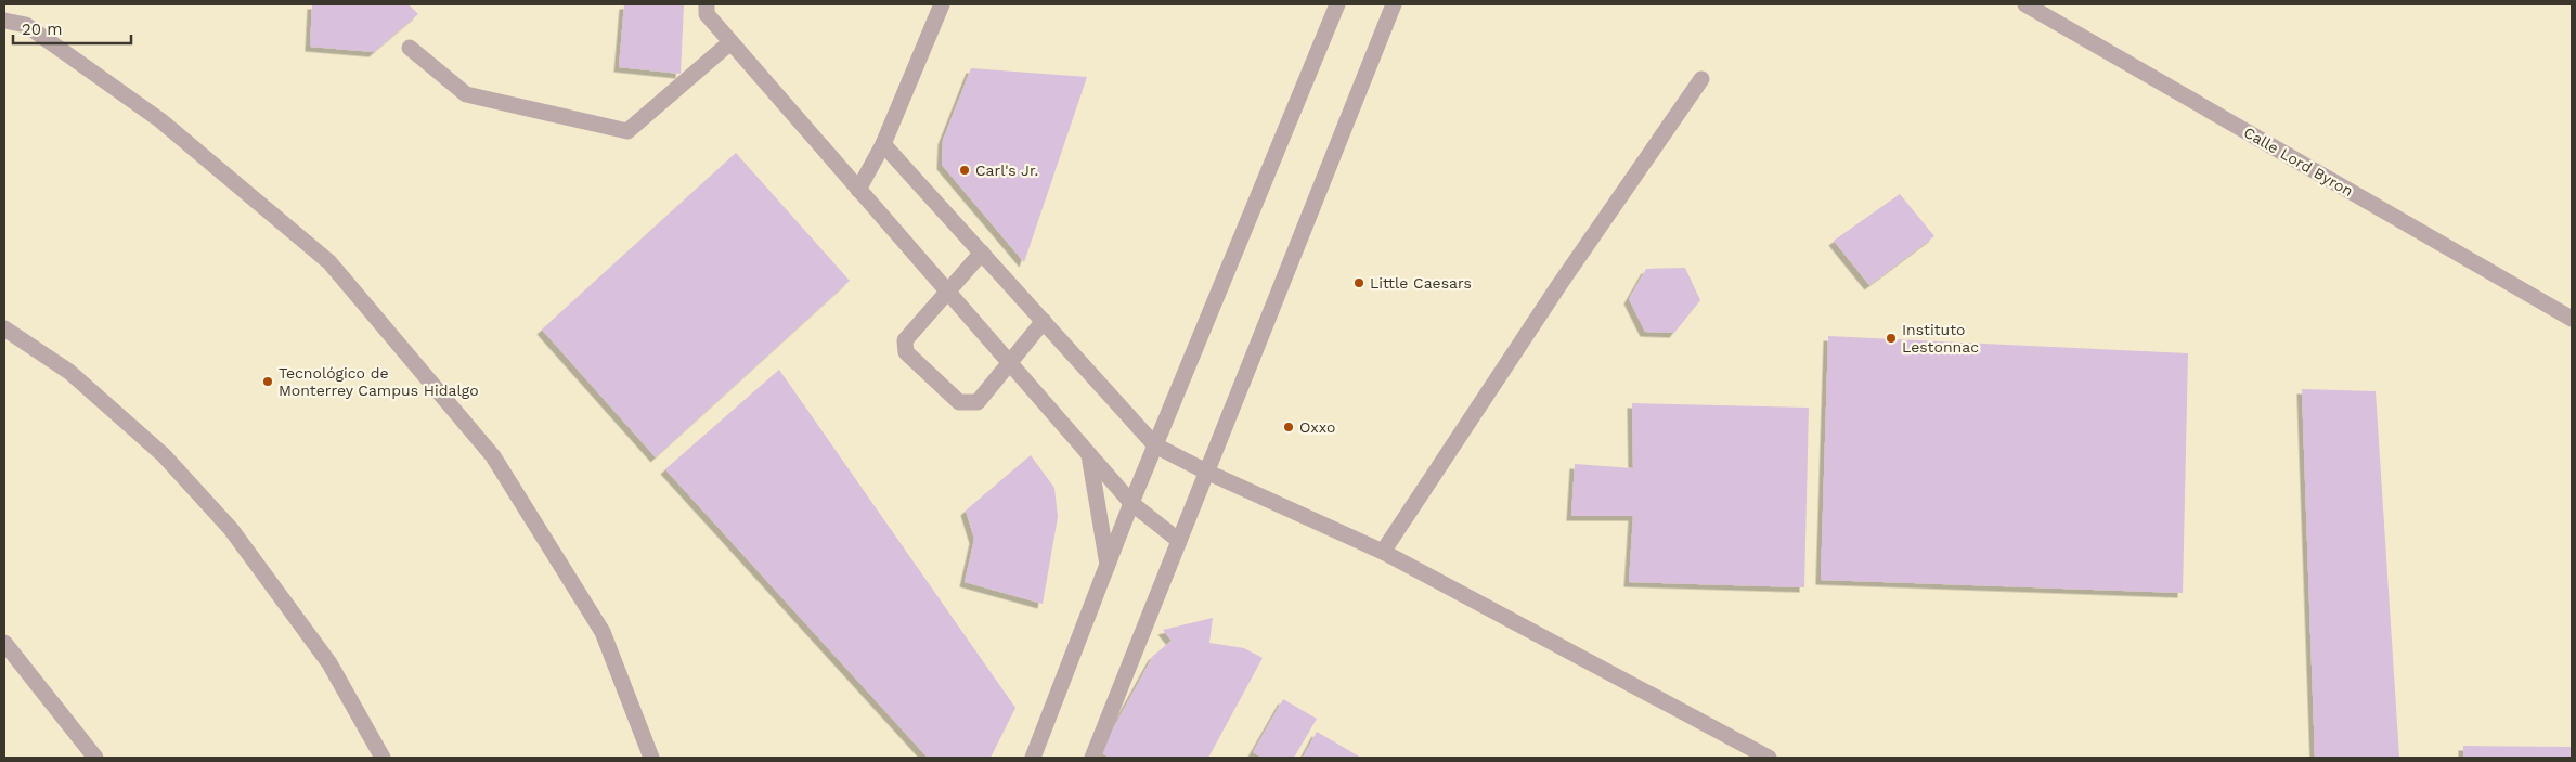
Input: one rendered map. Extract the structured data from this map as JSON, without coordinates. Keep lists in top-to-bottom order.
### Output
{
  "streets": {
    "street": ["Calle Lord Byron"]
  },
  "places": [
    "Carl's Jr.",
    "Little Caesars",
    "Instituto Lestonnac",
    "Tecnológico de Monterrey Campus Hidalgo",
    "Oxxo"
  ],
  "scale_bar": "20 m"
}
